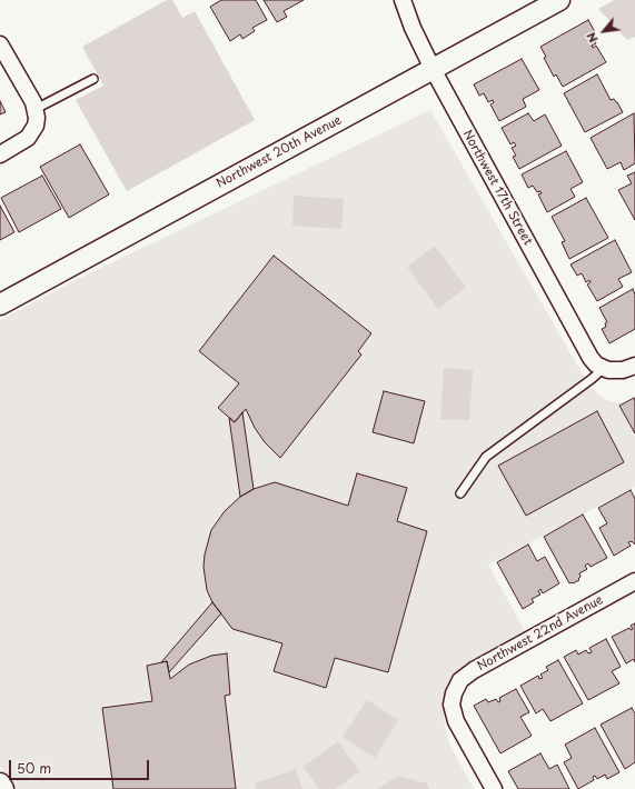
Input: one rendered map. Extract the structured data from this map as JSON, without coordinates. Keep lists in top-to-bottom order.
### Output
{
  "streets": {
    "street": ["Northwest 20th Avenue", "Northwest 17th Street", "Northwest 22nd Avenue"]
  },
  "crossings": [
    ["Northwest 20th Avenue", "Northwest 17th Street"]
  ],
  "scale_bar": "50 m",
  "north": "bottom left"
}
